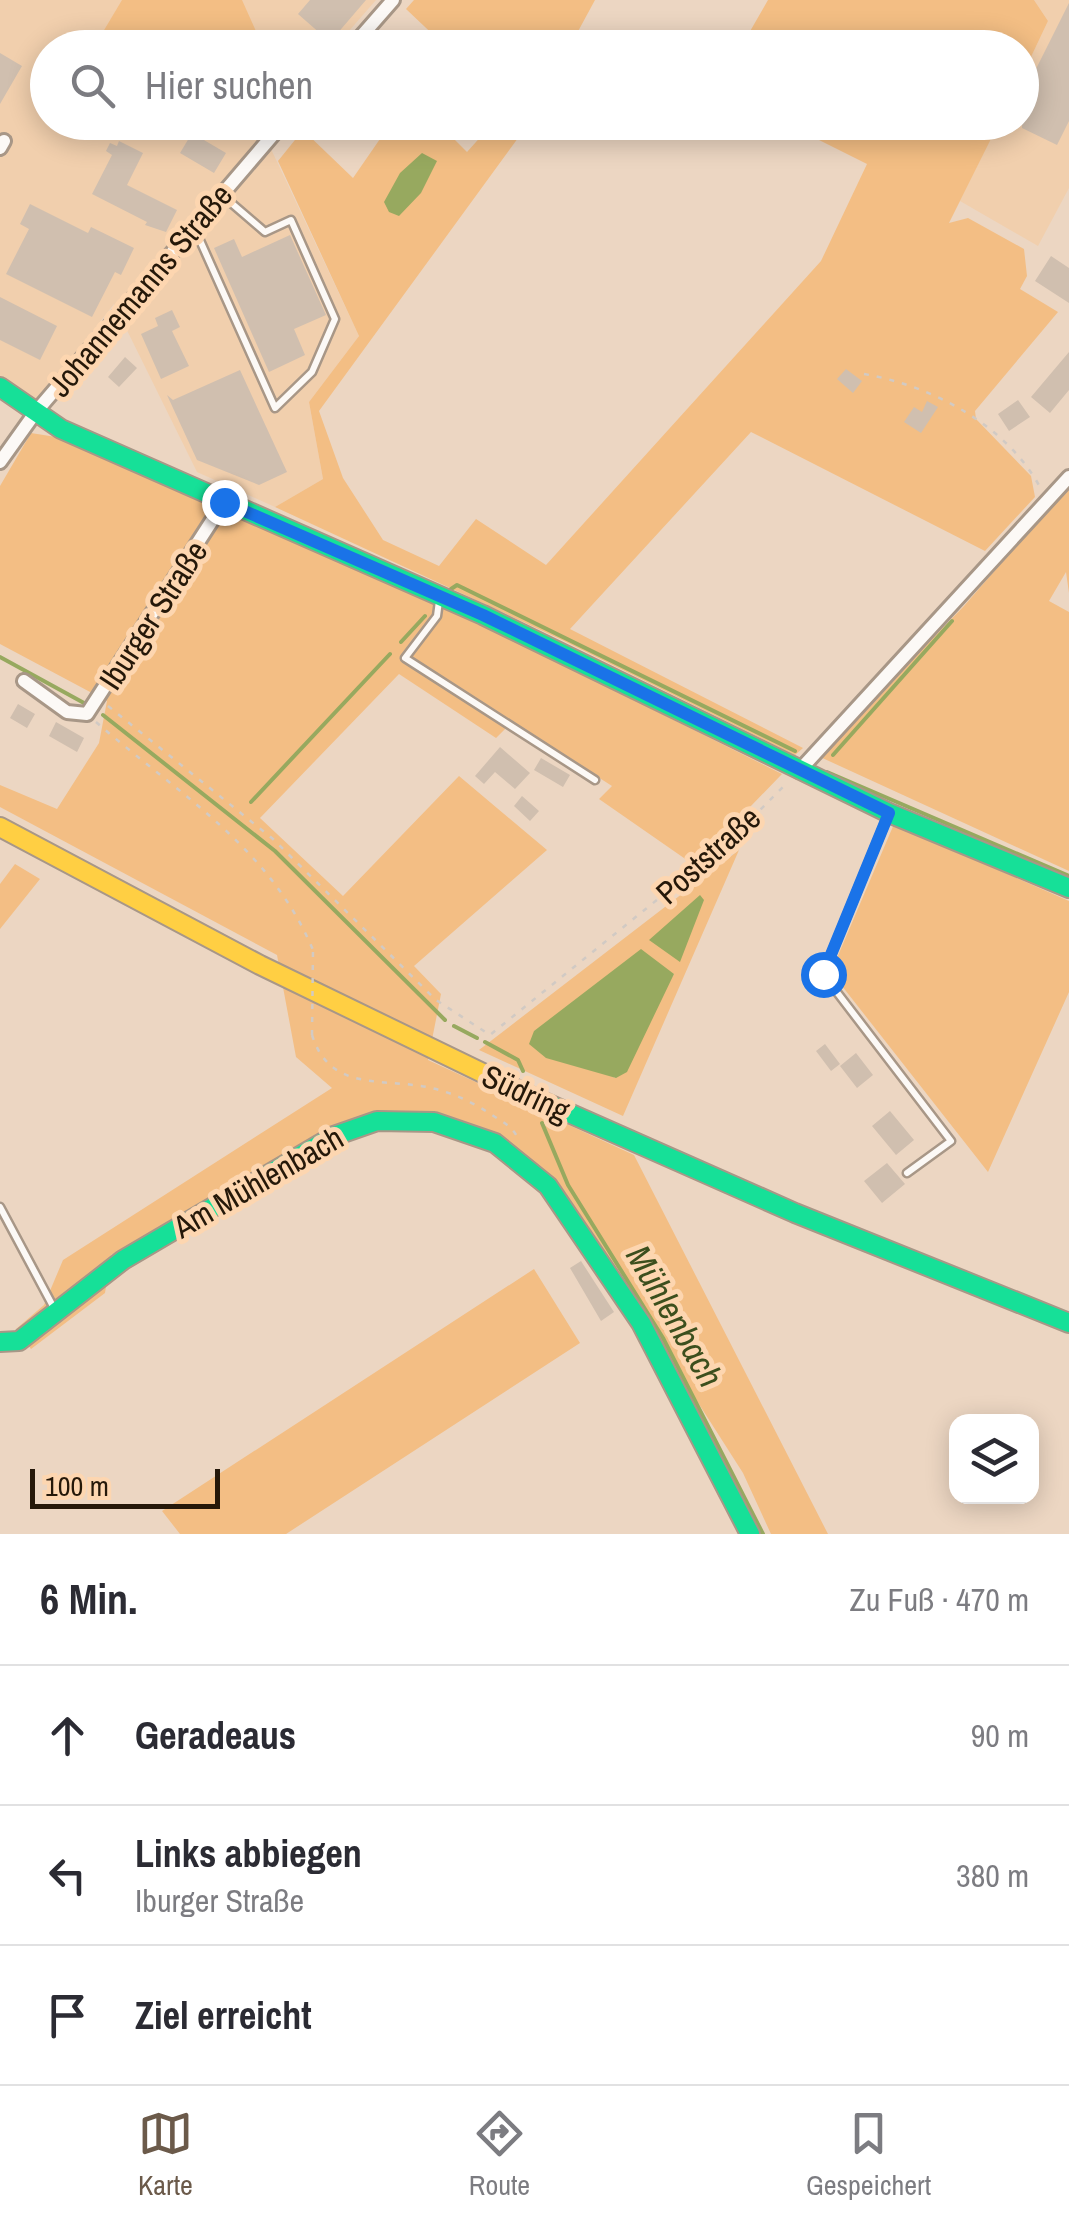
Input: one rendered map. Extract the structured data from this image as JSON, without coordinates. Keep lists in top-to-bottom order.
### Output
{
  "streets": {
    "street": [
      "Johannemanns Straße",
      "Iburger Straße",
      "Südring",
      "Am Mühlenbach"
    ],
    "path": ["Poststraße"]
  },
  "crossings": [
    ["Johannemanns Straße", "Iburger Straße"],
    ["Iburger Straße", "Poststraße"]
  ],
  "water": ["Mühlenbach"],
  "scale_bar": "100 m",
  "page": {
    "search": "Hier suchen",
    "scale": "100 m",
    "heading": ["6 Min.", "Zu Fuß · 470 m"],
    "list": [
      ["Geradeaus", "90 m"],
      ["Links abbiegen", "Iburger Straße", "380 m"],
      "Ziel erreicht"
    ],
    "nav": ["Karte", "Route", "Gespeichert"]
  }
}
